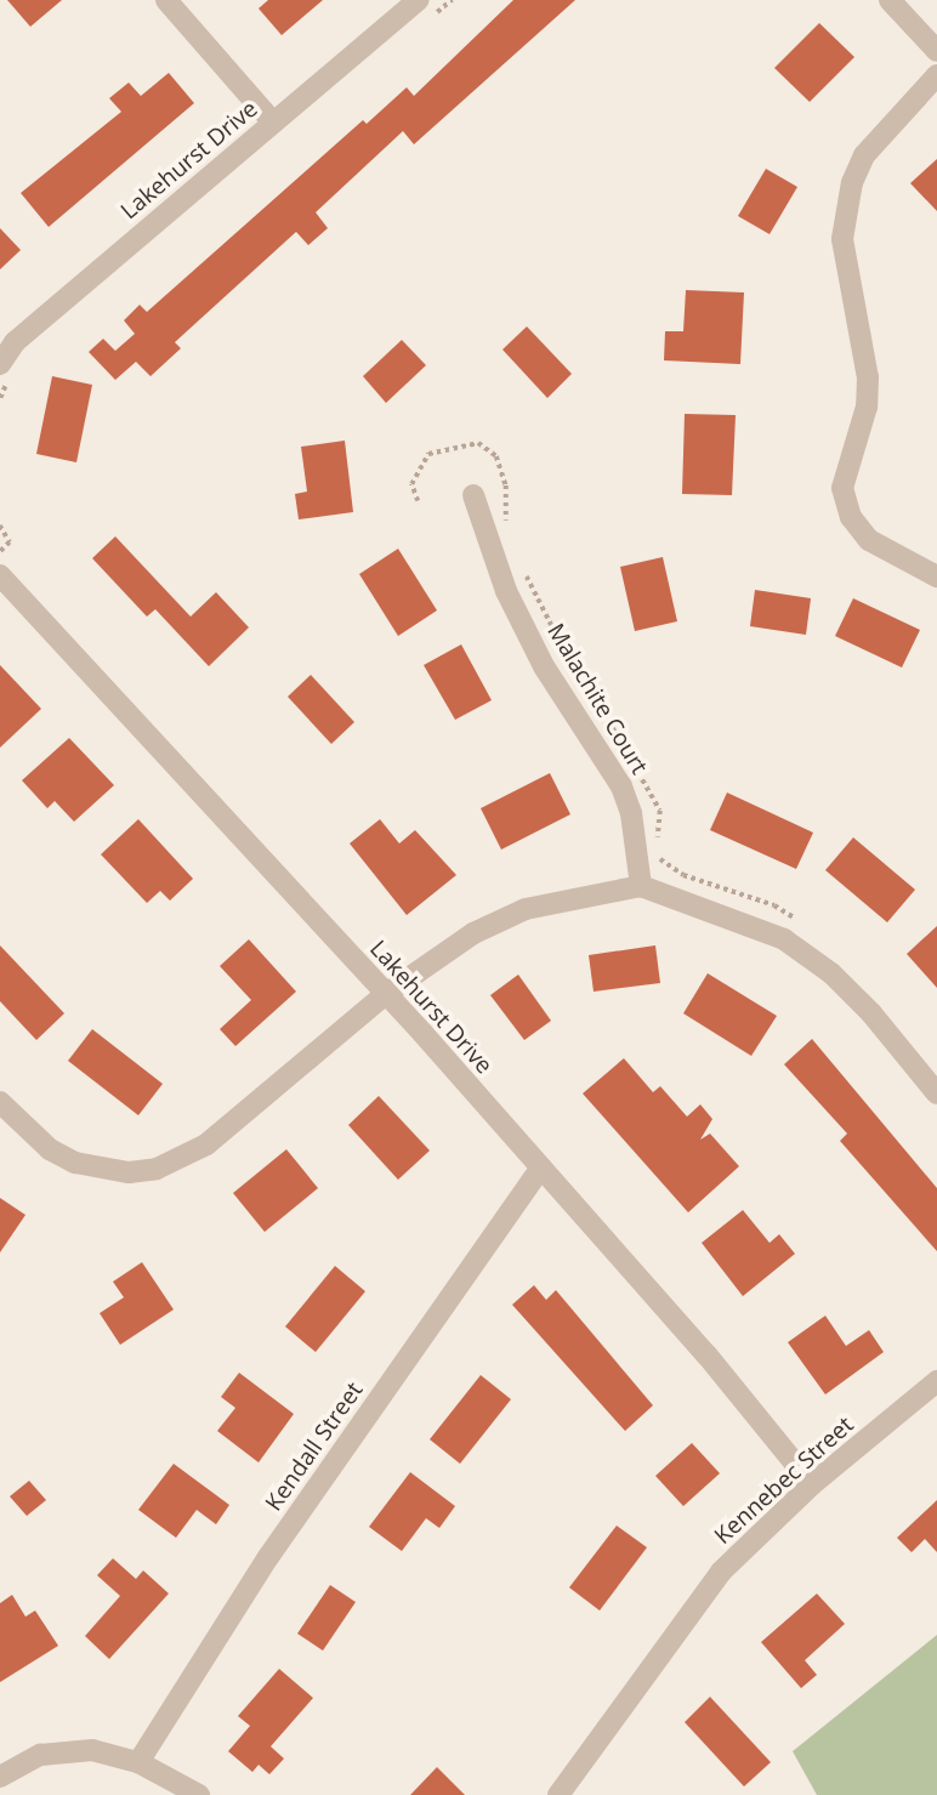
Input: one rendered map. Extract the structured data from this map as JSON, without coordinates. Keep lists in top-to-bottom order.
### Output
{
  "streets": {
    "street": [
      "Lakehurst Drive",
      "Malachite Court",
      "Kendall Street",
      "Kennebec Street"
    ]
  },
  "crossings": [
    ["Lakehurst Drive", "Kendall Street"],
    ["Lakehurst Drive", "Kennebec Street"]
  ]
}
